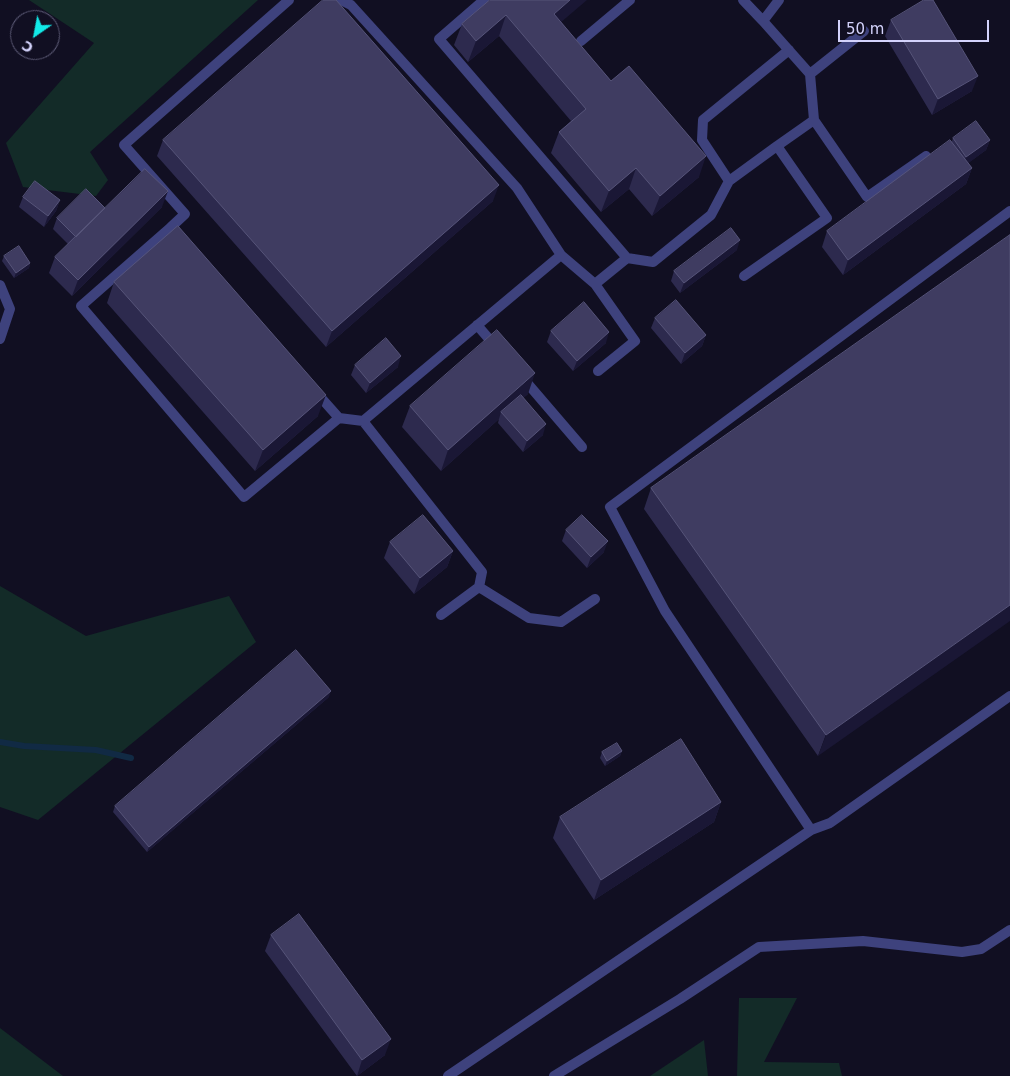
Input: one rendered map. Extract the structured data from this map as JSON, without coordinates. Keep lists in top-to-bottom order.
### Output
{
  "scale_bar": "50 m",
  "north": "bottom left"
}
